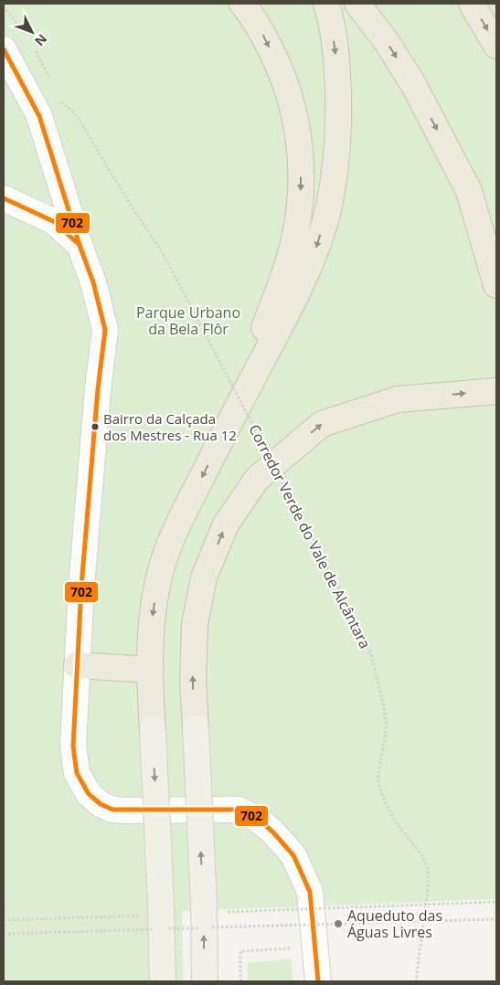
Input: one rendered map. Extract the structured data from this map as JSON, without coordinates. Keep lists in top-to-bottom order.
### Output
{
  "streets": {
    "path": ["Corredor Verde do Vale de Alcântara"]
  },
  "parks": ["Parque Urbano da Bela Flôr"],
  "places": ["Bairro da Calçada dos Mestres - Rua 12", "Aqueduto das Águas Livres"],
  "lines": ["transit line 702"],
  "north": "bottom right"
}
